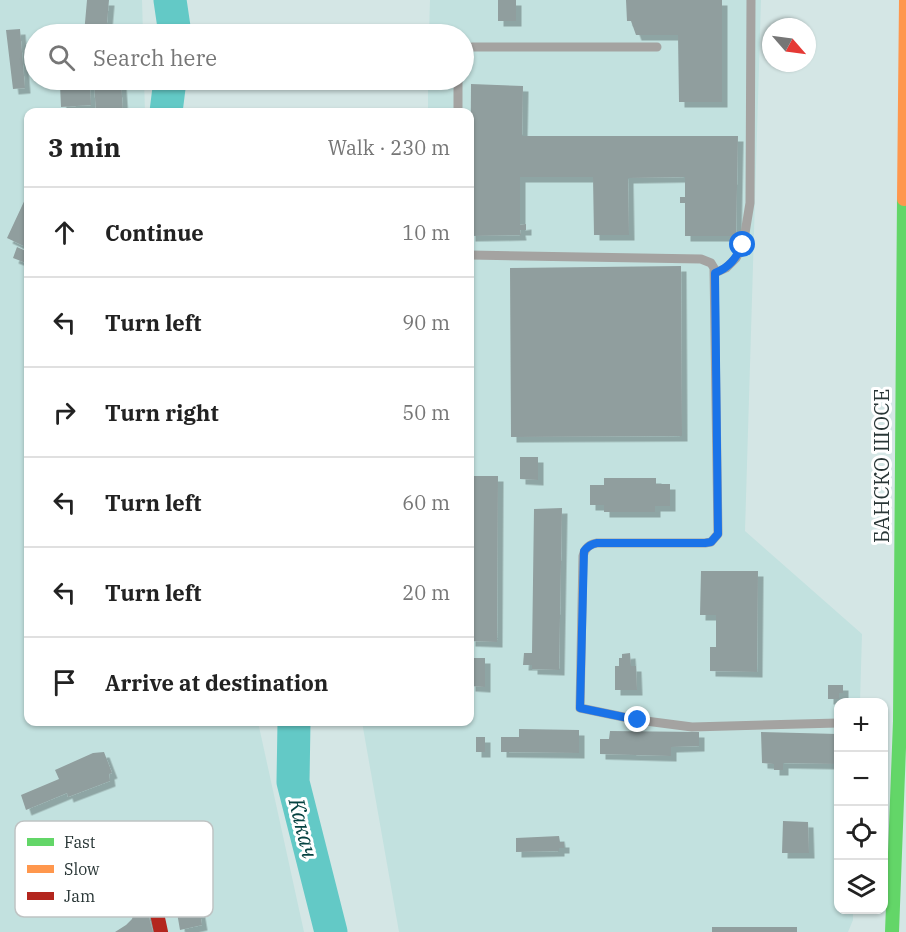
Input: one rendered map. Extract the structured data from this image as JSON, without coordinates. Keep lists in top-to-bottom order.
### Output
{
  "streets": {
    "street": ["БАНСКО ШОСЕ"]
  },
  "water": ["Какач"],
  "legend": ["Fast", "Slow", "Jam"],
  "north": "bottom right",
  "page": {
    "search": "Search here",
    "heading": ["3 min", "Walk · 230 m"],
    "list": [
      ["Continue", "10 m"],
      ["Turn left", "90 m"],
      ["Turn right", "50 m"],
      ["Turn left", "60 m"],
      ["Turn left", "20 m"],
      "Arrive at destination"
    ],
    "map_buttons": ["+", "−"]
  }
}
